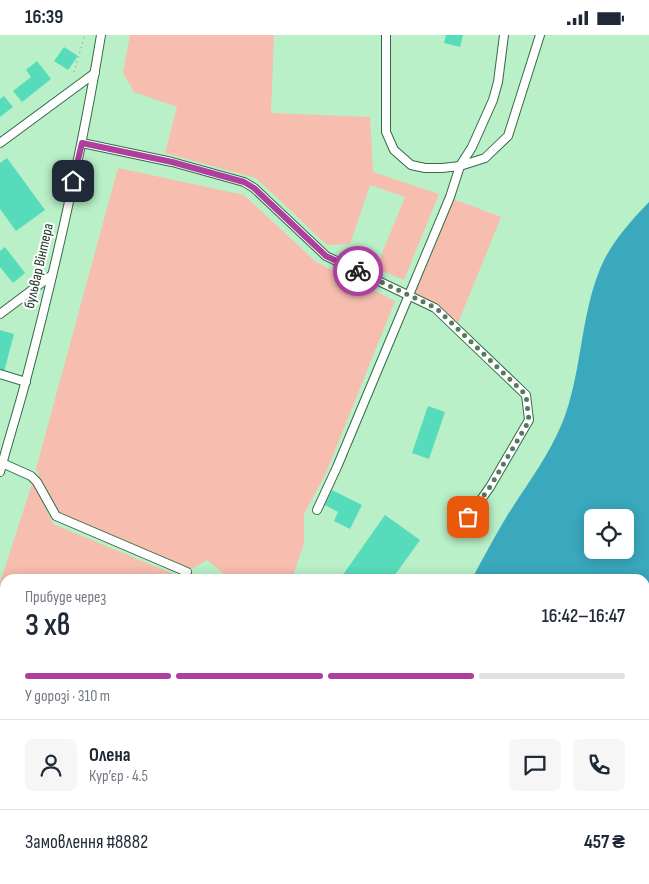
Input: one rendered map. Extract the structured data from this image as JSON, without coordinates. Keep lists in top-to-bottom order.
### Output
{
  "streets": {
    "street": ["бульвар Вінтера"]
  },
  "page": {
    "status": "16:39",
    "heading": ["3 хв", "Прибуде через", "16:42–16:47"],
    "panel": [
      "Олена",
      "Кур’єр · 4.5",
      "Замовлення #8882",
      "457 ₴"
    ],
    "bar": "У дорозі · 310 m"
  }
}
